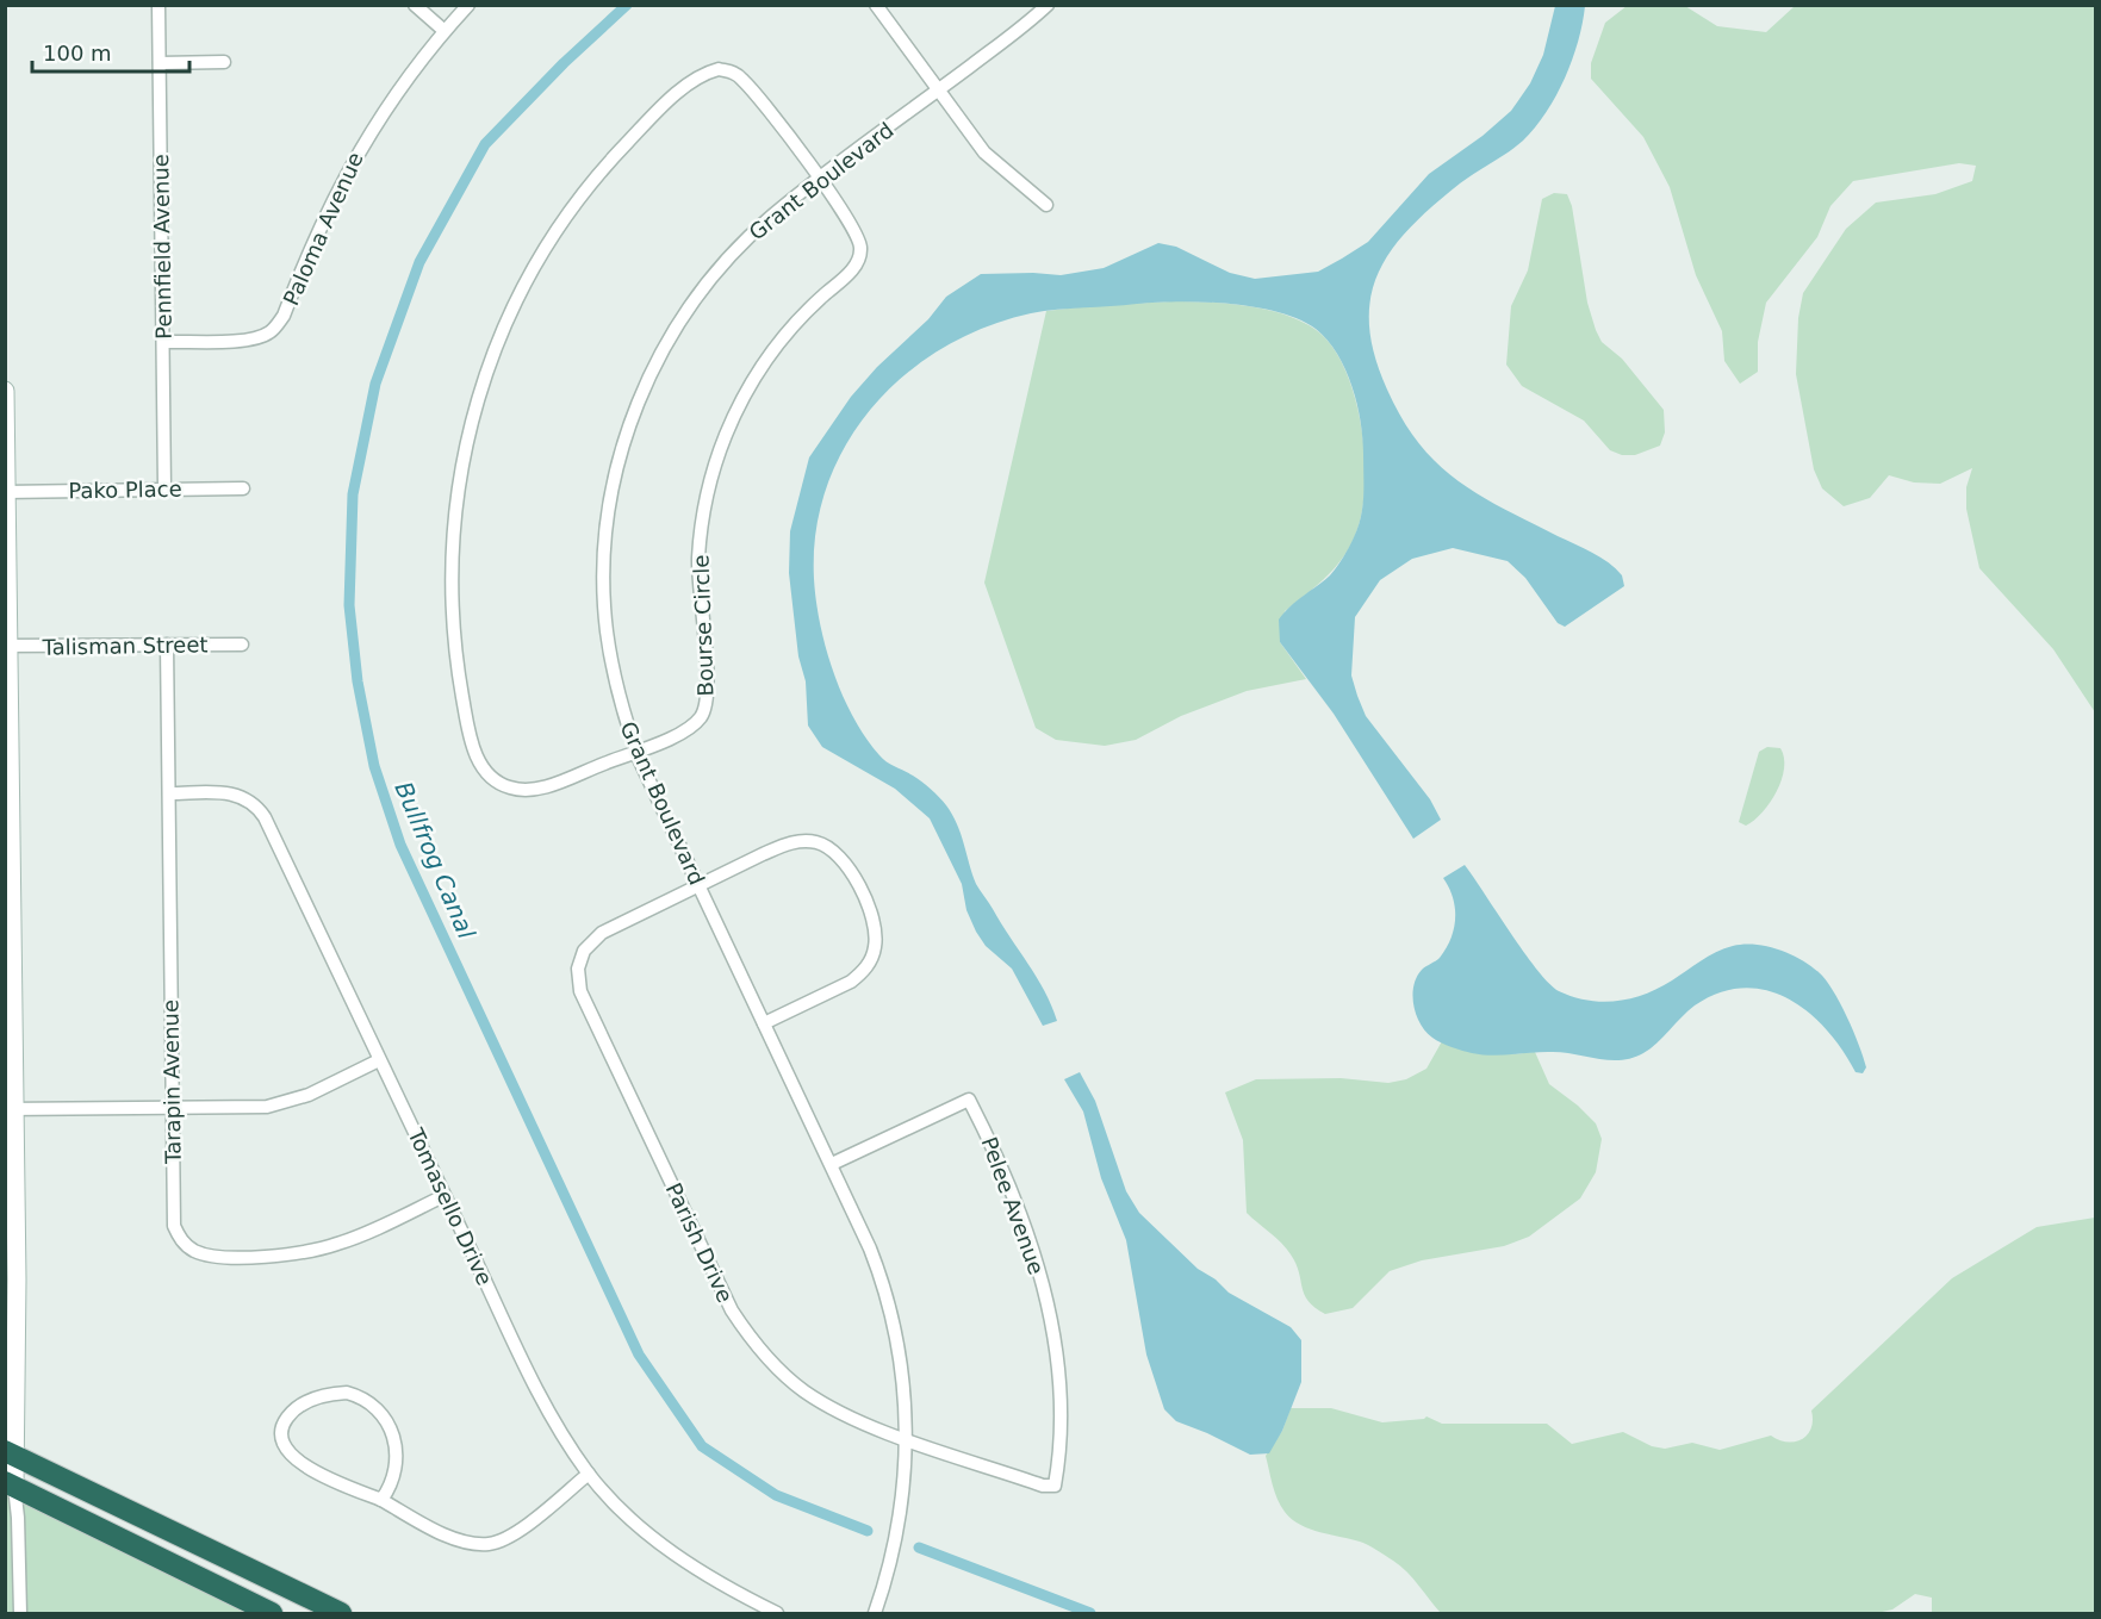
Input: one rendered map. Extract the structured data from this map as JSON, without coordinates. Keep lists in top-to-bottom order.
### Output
{
  "streets": {
    "street": [
      "Grant Boulevard",
      "Paloma Avenue",
      "Pennfield Avenue",
      "Pako Place",
      "Bourse Circle",
      "Talisman Street",
      "Tarapin Avenue",
      "Pelee Avenue",
      "Tomasello Drive",
      "Parish Drive"
    ]
  },
  "crossings": [
    ["Grant Boulevard", "Bourse Circle"],
    ["Grant Boulevard", "Pelee Avenue"],
    ["Grant Boulevard", "Parish Drive"],
    ["Paloma Avenue", "Pennfield Avenue"],
    ["Pennfield Avenue", "Pako Place"],
    ["Talisman Street", "Tarapin Avenue"],
    ["Tarapin Avenue", "Tomasello Drive"],
    ["Pelee Avenue", "Parish Drive"]
  ],
  "water": ["Bullfrog Canal"],
  "scale_bar": "100 m"
}
